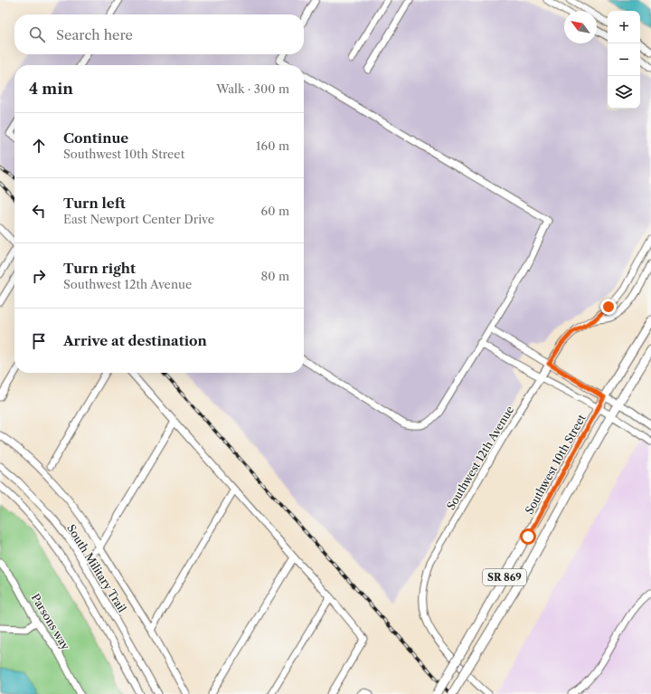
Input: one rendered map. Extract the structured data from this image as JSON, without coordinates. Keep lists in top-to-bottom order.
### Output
{
  "streets": {
    "main road": ["Southwest 10th Street", "SR 869"],
    "street": ["Southwest 12th Avenue", "South Military Trail", "Parsons way"]
  },
  "north": "top left",
  "page": {
    "map_buttons": ["+", "−"],
    "search": "Search here",
    "heading": ["4 min", "Walk · 300 m"],
    "list": [
      ["Continue", "Southwest 10th Street", "160 m"],
      ["Turn left", "East Newport Center Drive", "60 m"],
      ["Turn right", "Southwest 12th Avenue", "80 m"],
      "Arrive at destination"
    ]
  }
}
